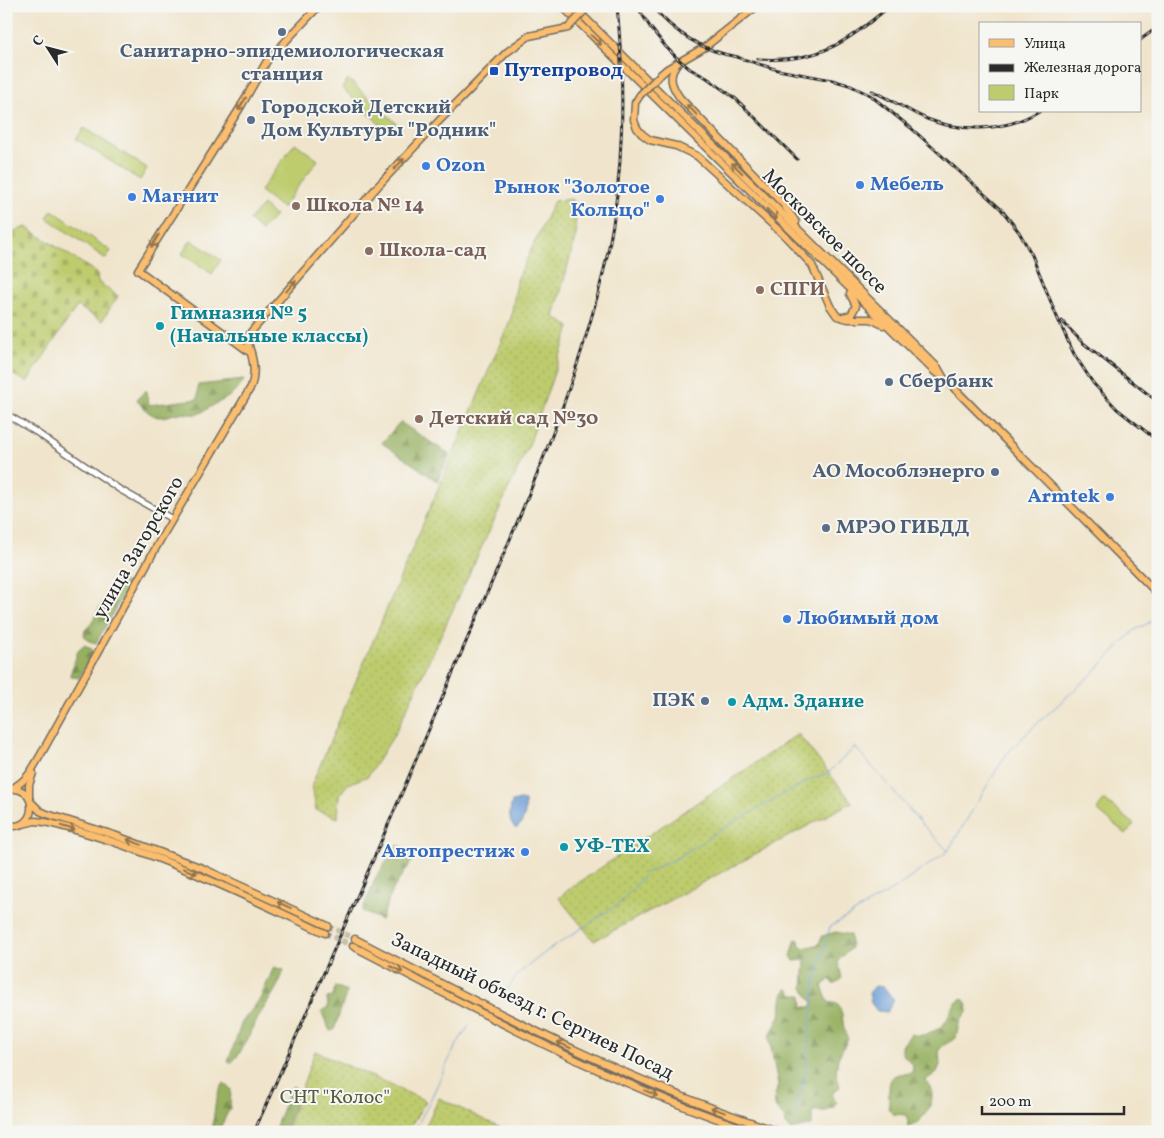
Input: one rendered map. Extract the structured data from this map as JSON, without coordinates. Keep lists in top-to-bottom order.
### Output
{
  "streets": {
    "main road": ["Московское шоссе", "улица Загорского", "Западный объезд г. Сергиев Посад"]
  },
  "one_way": ["улица Загорского"],
  "parks": ["СНТ \"Колос\""],
  "places": {
    "other": [
      "Санитарно-эпидемиологическая станция",
      "Городской Детский Дом Культуры \"Родник\"",
      "Ozon",
      "Мебель",
      "Магнит",
      "Рынок \"Золотое Кольцо\"",
      "Школа № 14",
      "Школа-сад",
      "СПГИ",
      "Гимназия № 5 (Начальные классы)",
      "Сбербанк",
      "Детский сад №30",
      "АО Мособлэнерго",
      "Armtek",
      "МРЭО ГИБДД",
      "Любимый дом",
      "ПЭК",
      "Адм. Здание",
      "УФ-ТЕХ",
      "Автопрестиж"
    ],
    "transit": ["Путепровод"]
  },
  "legend": ["Улица", "Железная дорога", "Парк"],
  "scale_bar": "200 m",
  "north": "top left"
}
